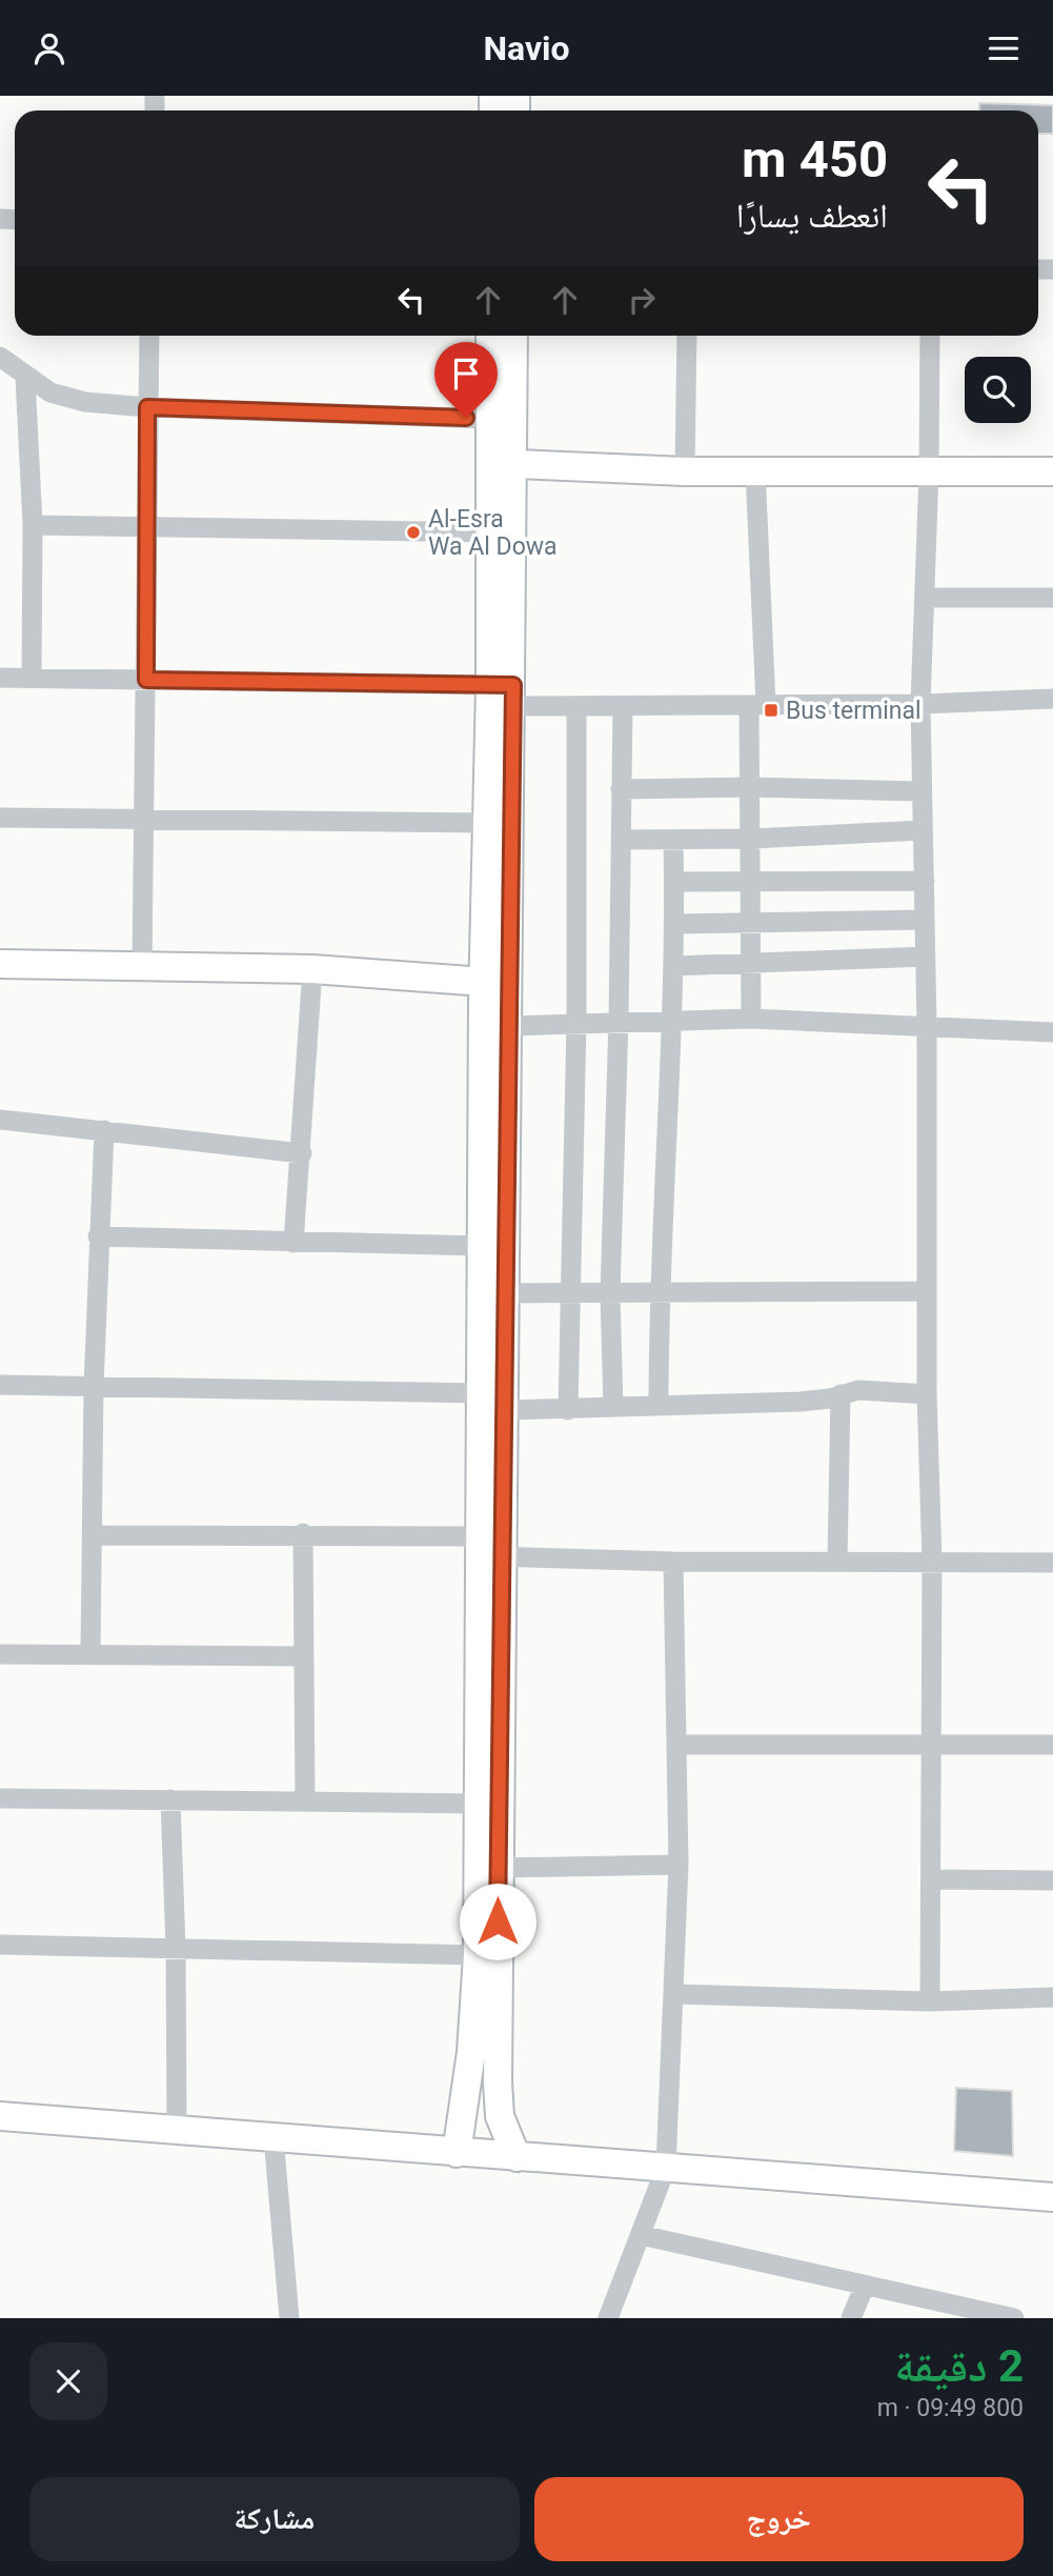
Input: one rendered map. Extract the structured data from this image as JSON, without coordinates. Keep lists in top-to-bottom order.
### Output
{
  "places": {
    "other": ["Al-Esra Wa Al Dowa"],
    "transit": ["Bus terminal"]
  },
  "page": {
    "header": "Navio",
    "turn": ["450 m", "انعطف يسارًا"],
    "heading": ["2 دقيقة", "800 m · 09:49"],
    "buttons": ["خروج", "مشاركة"]
  }
}
